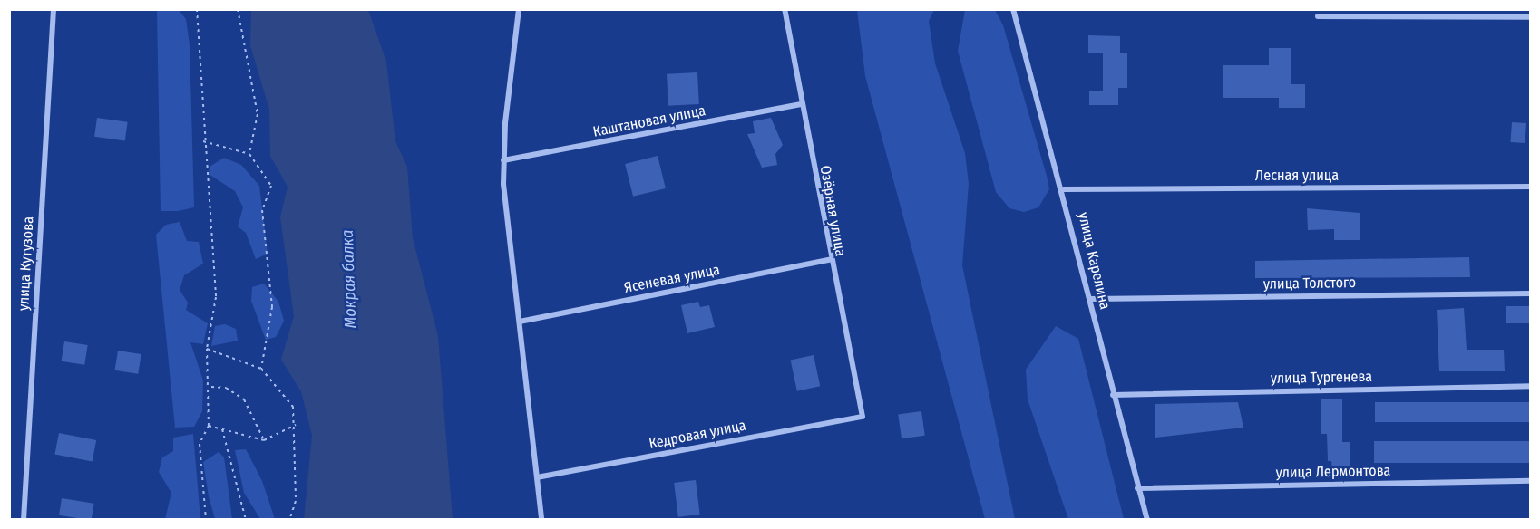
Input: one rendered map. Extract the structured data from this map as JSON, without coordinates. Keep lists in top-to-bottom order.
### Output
{
  "streets": {
    "street": [
      "Каштановая улица",
      "Лесная улица",
      "Озёрная улица",
      "улица Карелина",
      "улица Кутузова",
      "Ясеневая улица",
      "улица Толстого",
      "улица Тургенева",
      "Кедровая улица",
      "улица Лермонтова"
    ]
  },
  "crossings": [
    ["Каштановая улица", "Озёрная улица"],
    ["Лесная улица", "улица Карелина"],
    ["Озёрная улица", "Ясеневая улица"],
    ["Озёрная улица", "Кедровая улица"],
    ["улица Карелина", "улица Толстого"],
    ["улица Карелина", "улица Тургенева"],
    ["улица Карелина", "улица Лермонтова"]
  ],
  "water": ["Мокрая балка"]
}
